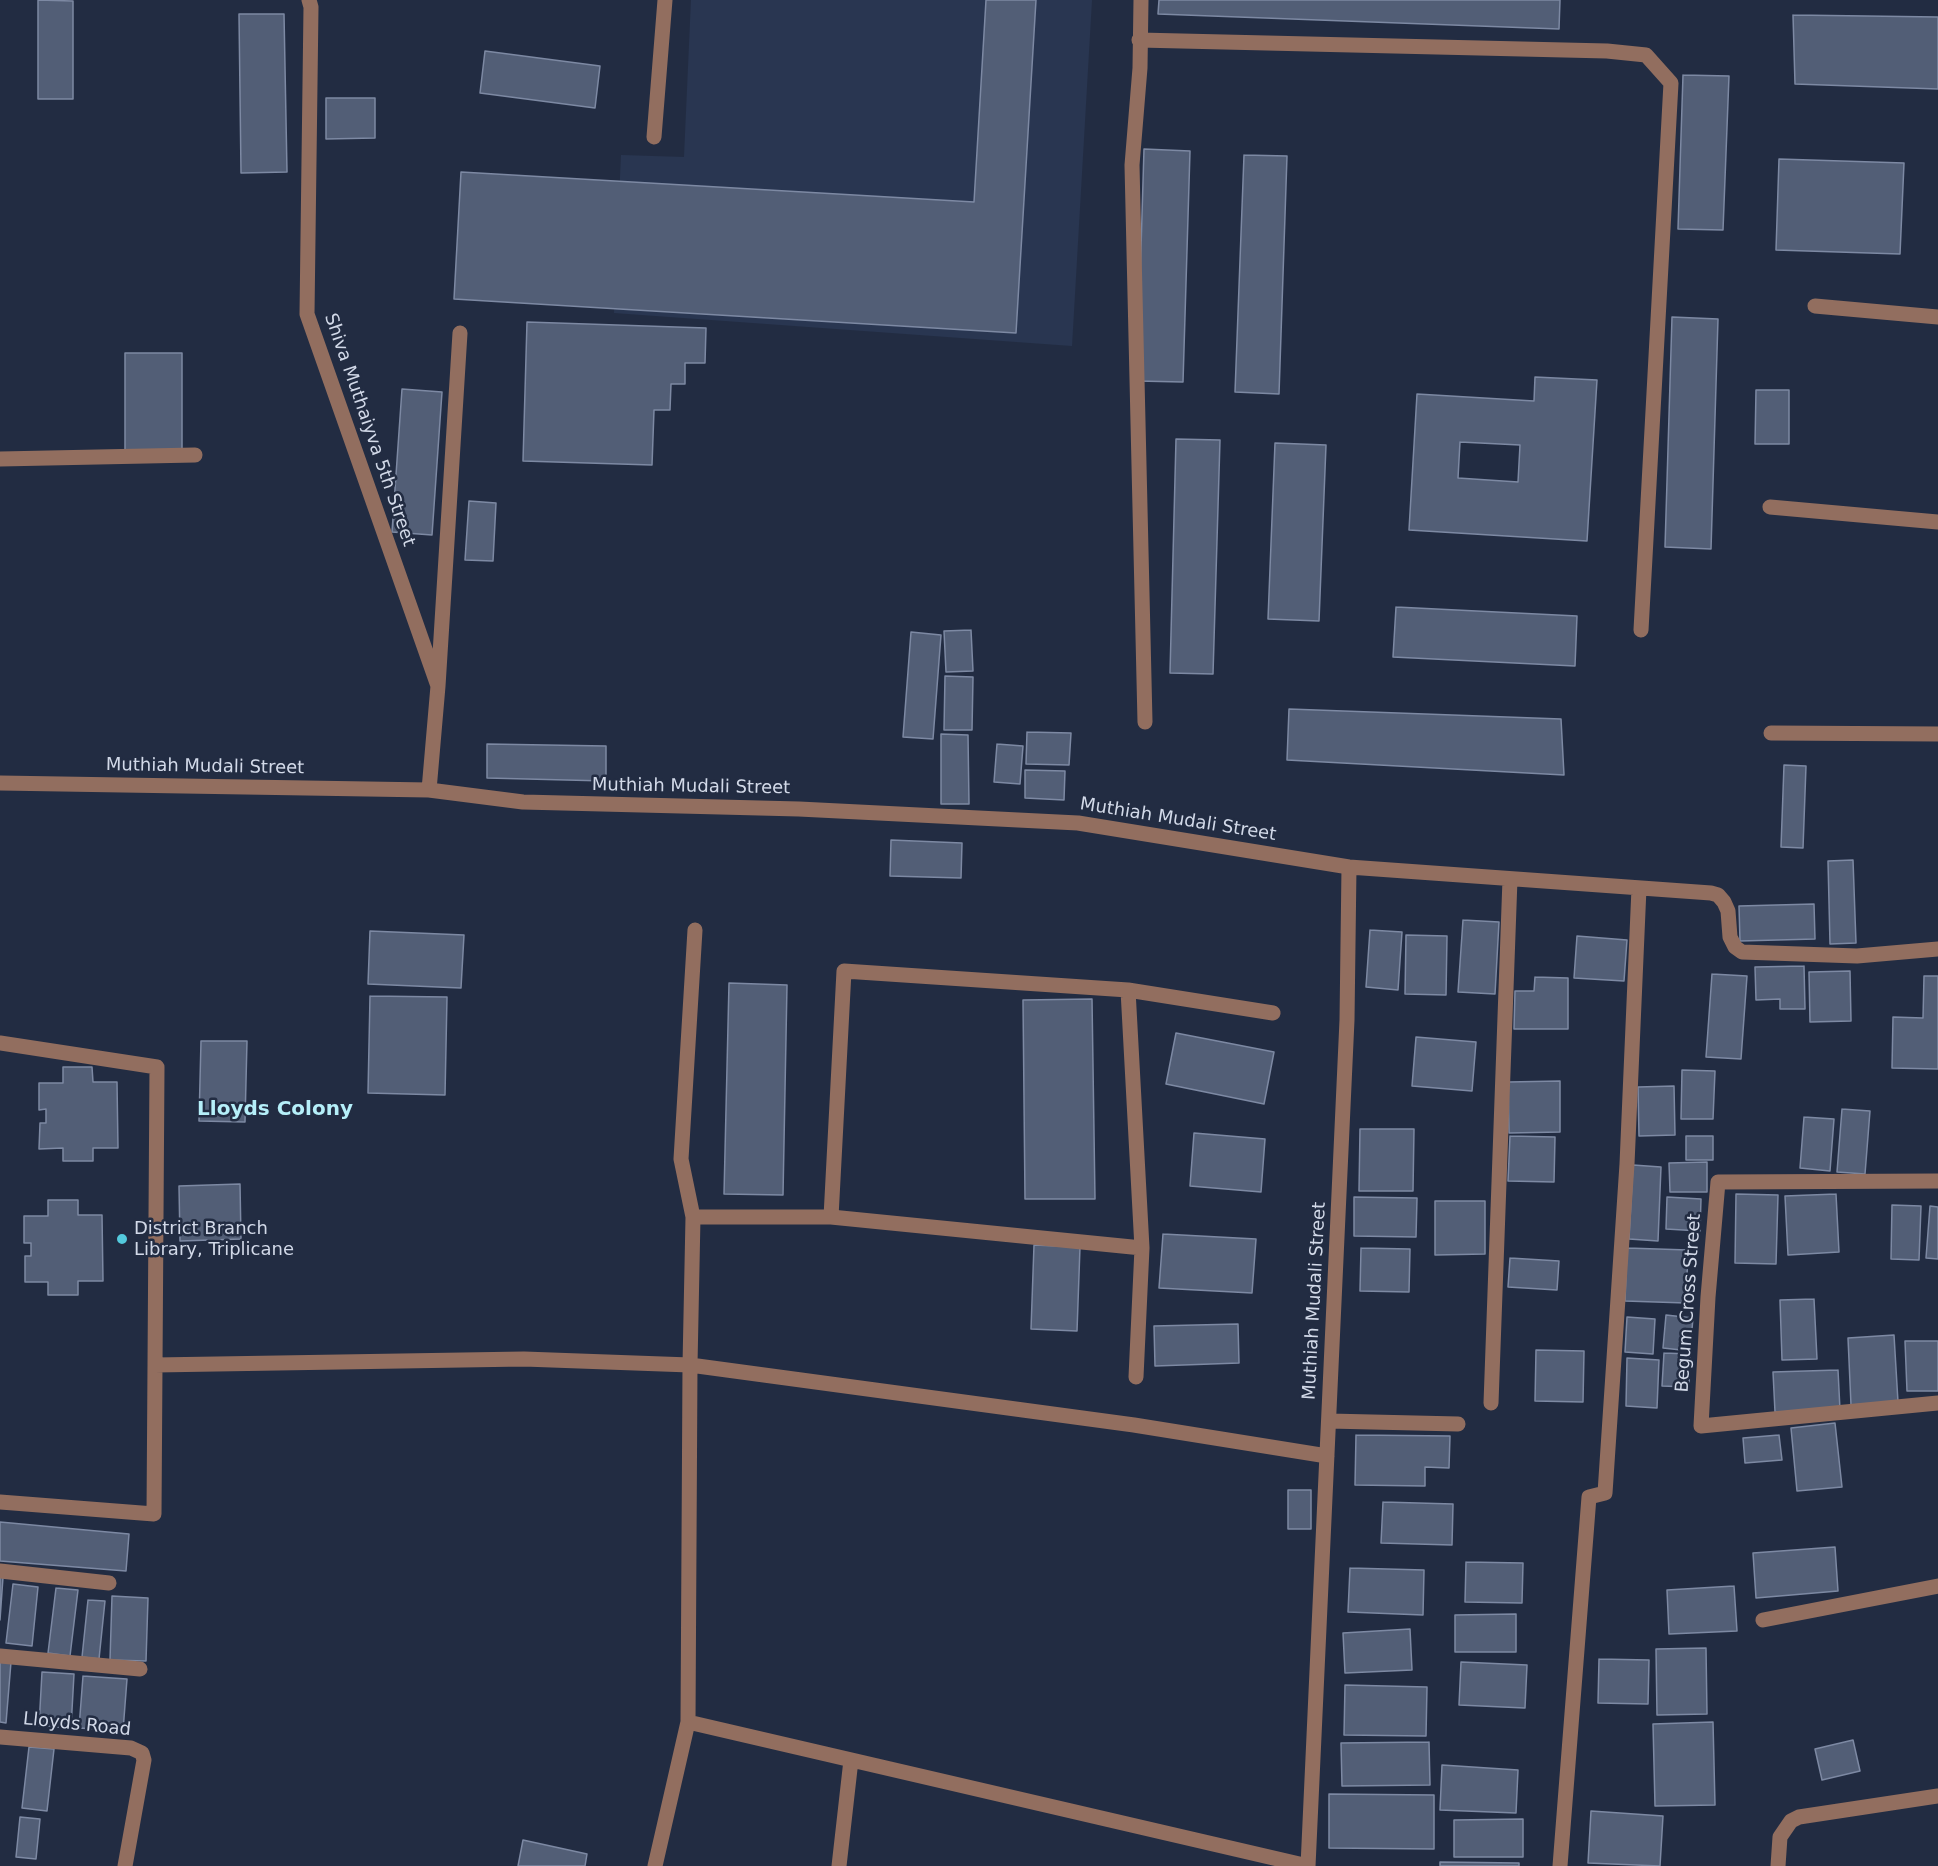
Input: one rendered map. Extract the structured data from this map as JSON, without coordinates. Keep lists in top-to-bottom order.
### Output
{
  "streets": {
    "street": [
      "Shiva Muthaiyva 5th Street",
      "Muthiah Mudali Street",
      "Begum Cross Street",
      "Lloyds Road"
    ]
  },
  "districts": ["Lloyds Colony"],
  "places": ["District Branch Library, Triplicane"]
}
